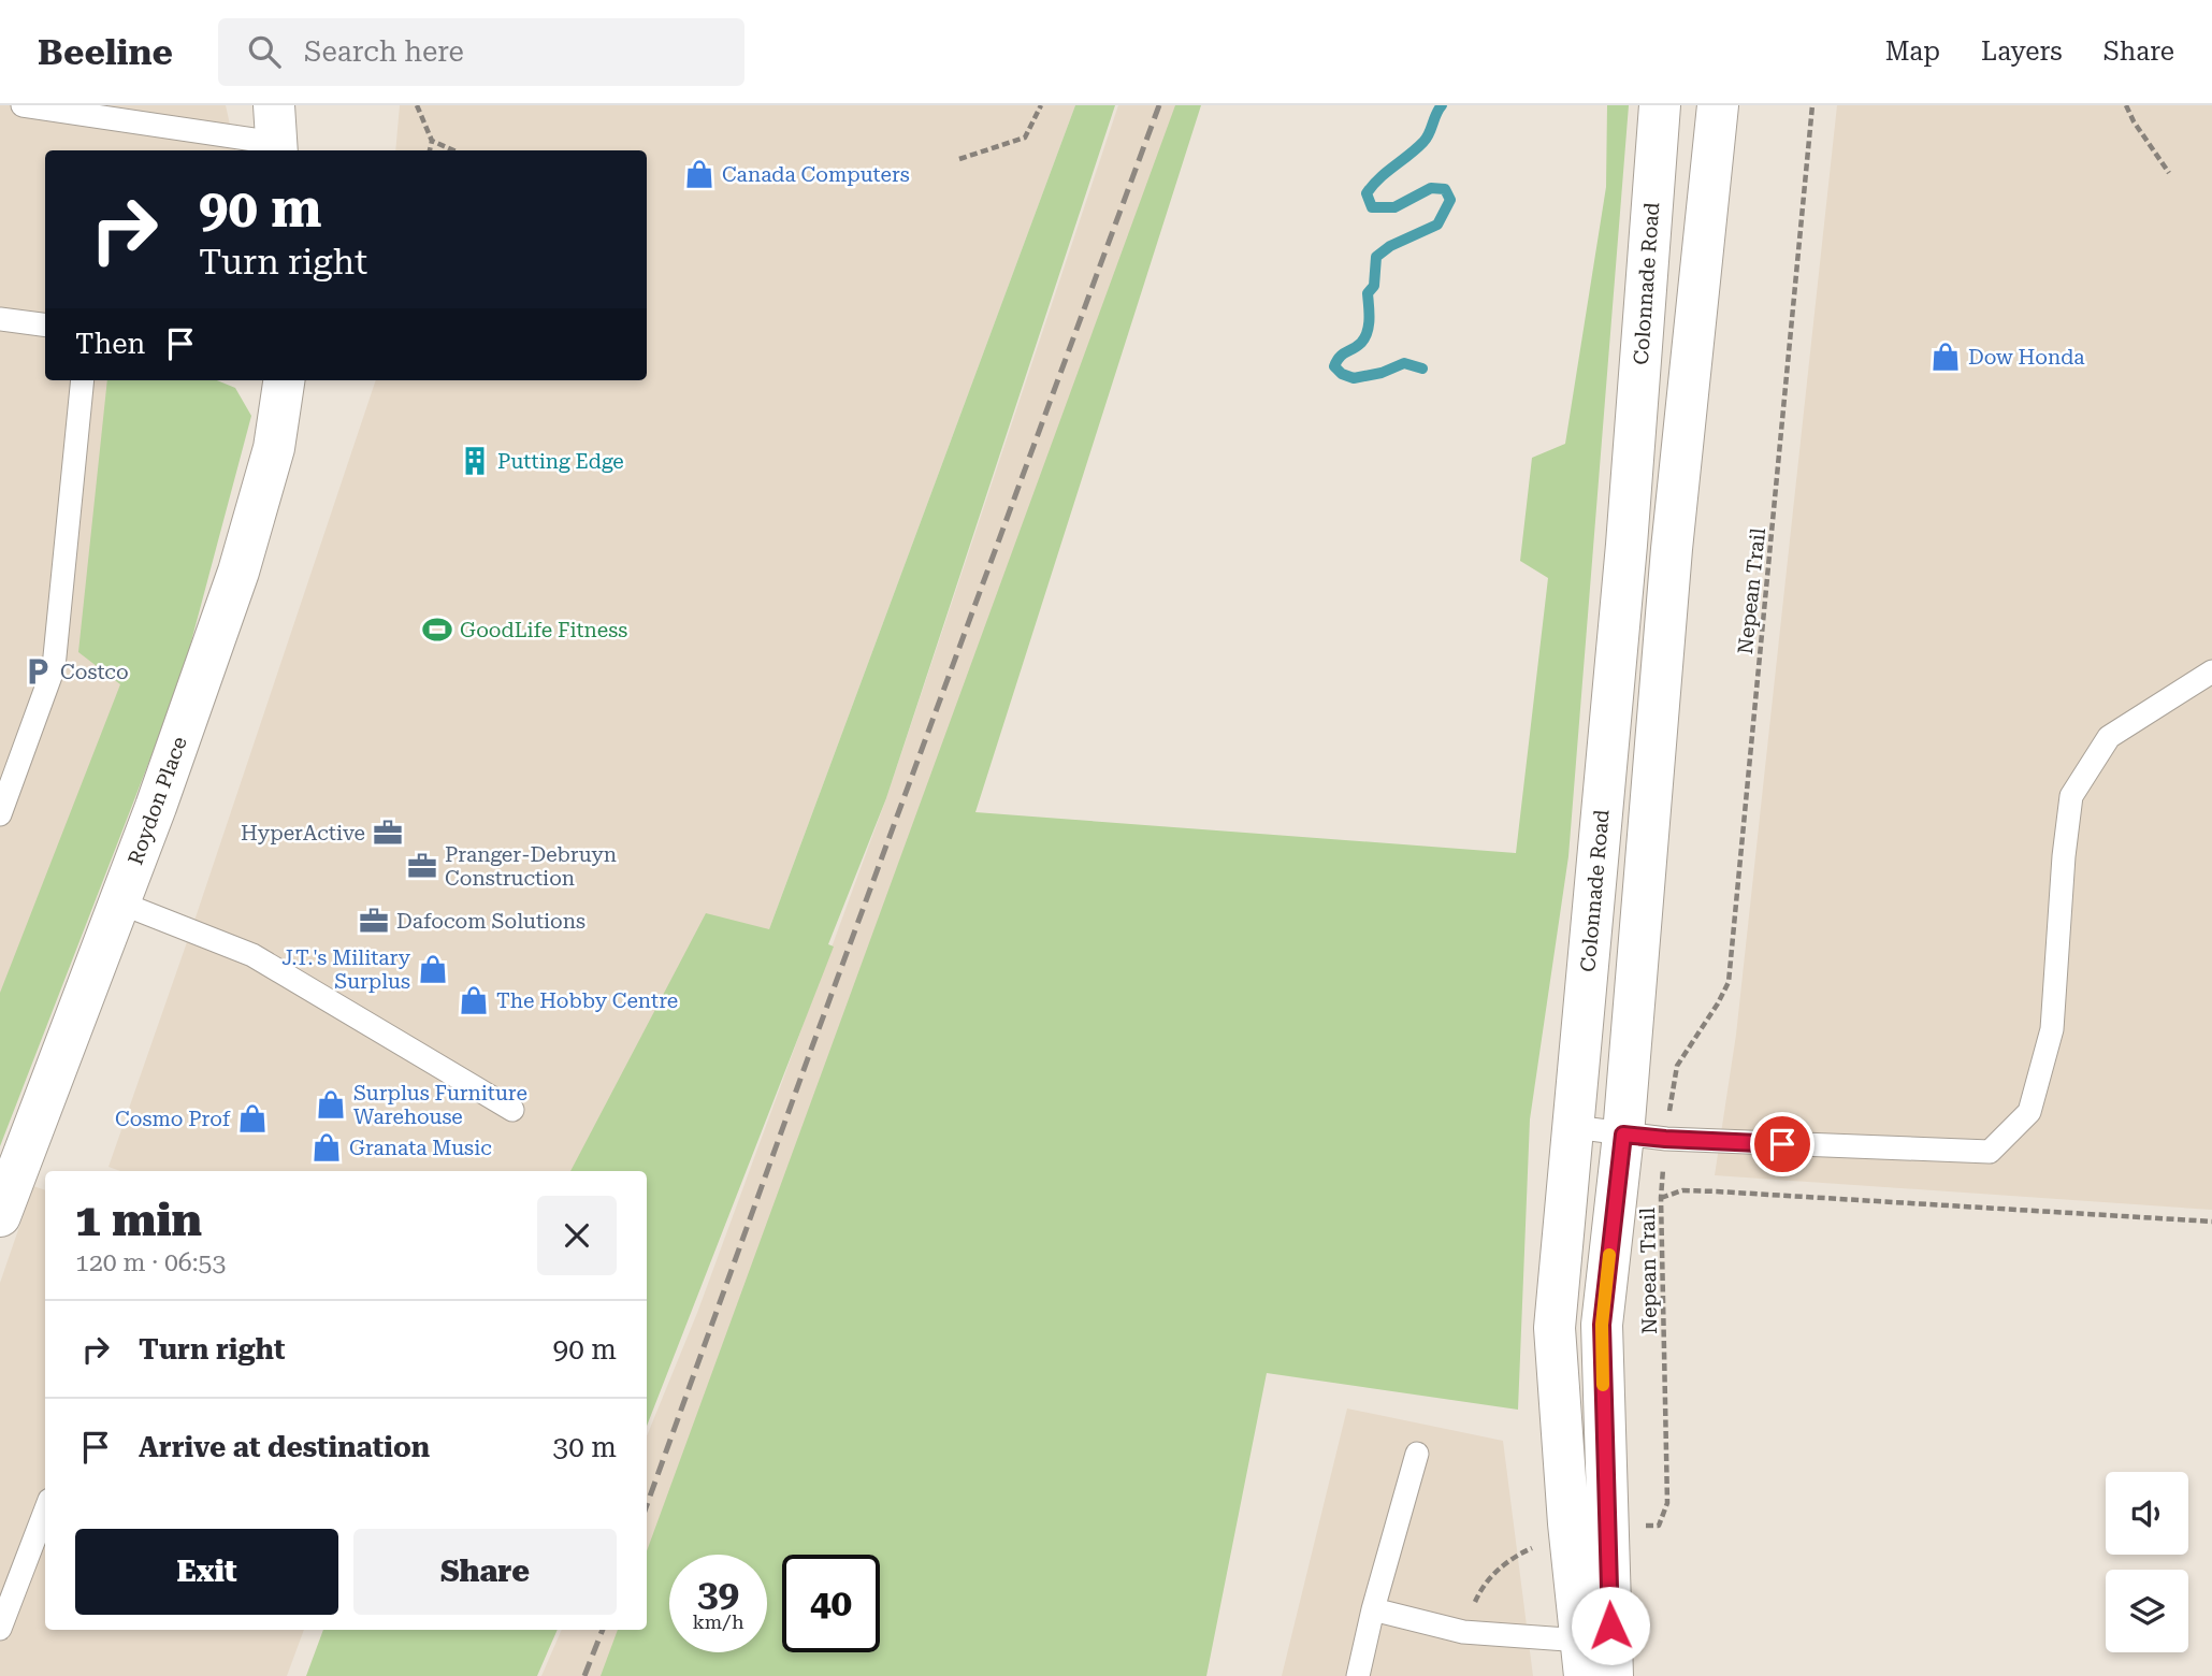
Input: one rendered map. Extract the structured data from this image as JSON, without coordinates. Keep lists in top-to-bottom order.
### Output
{
  "streets": {
    "street": ["Colonnade Road", "Roydon Place"],
    "path": ["Nepean Trail"]
  },
  "places": {
    "shop": [
      "Canada Computers",
      "Dow Honda",
      "J.T.'s Military Surplus",
      "The Hobby Centre",
      "Surplus Furniture Warehouse",
      "Cosmo Prof",
      "Granata Music"
    ],
    "building": ["Putting Edge"],
    "sports": ["GoodLife Fitness"],
    "parking": ["Costco"],
    "office": ["HyperActive", "Pranger-Debruyn Construction", "Dafocom Solutions"]
  },
  "page": {
    "header": "Beeline",
    "search": "Search here",
    "nav": ["Map", "Layers", "Share"],
    "turn": ["90 m", "Turn right"],
    "then": "Then",
    "heading": ["1 min", "120 m · 06:53"],
    "list": [
      {
        "name": "Turn right",
        "value": "90 m"
      },
      {
        "name": "Arrive at destination",
        "value": "30 m"
      }
    ],
    "buttons": ["Exit", "Share"],
    "speed": "39 km/h",
    "limit": "40"
  }
}
